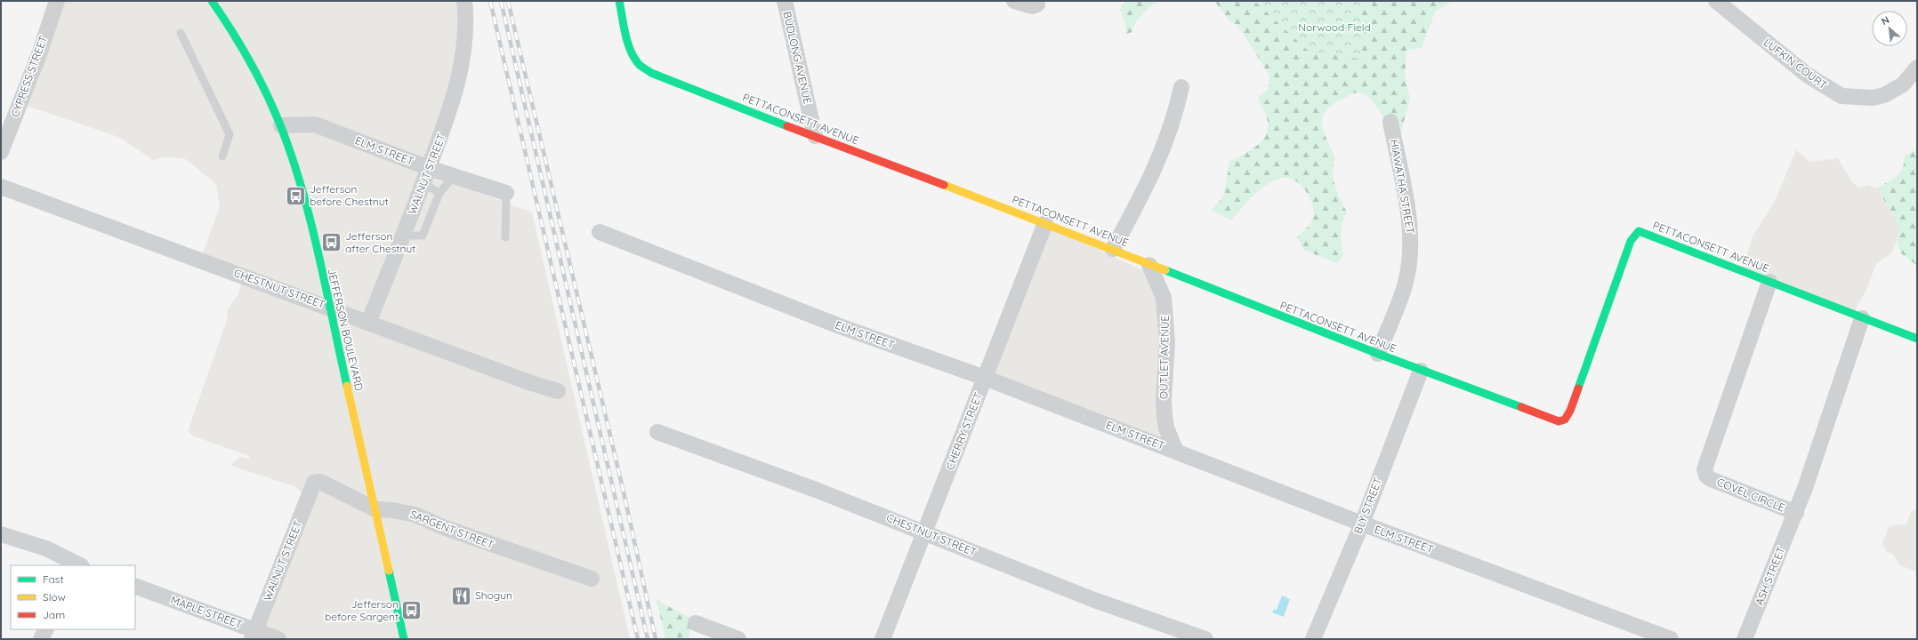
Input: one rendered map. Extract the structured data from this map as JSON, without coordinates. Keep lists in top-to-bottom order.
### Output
{
  "streets": {
    "street": [
      "BUDLONG AVENUE",
      "LUFKIN COURT",
      "CYPRESS STREET",
      "PETTACONSETT AVENUE",
      "ELM STREET",
      "WALNUT STREET",
      "HIAWATHA STREET",
      "CHESTNUT STREET",
      "JEFFERSON BOULEVARD",
      "OUTLET AVENUE",
      "CHERRY STREET",
      "COVEL CIRCLE",
      "BLY STREET",
      "SARGENT STREET",
      "ASH STREET",
      "MAPLE STREET"
    ]
  },
  "crossings": [
    ["BUDLONG AVENUE", "PETTACONSETT AVENUE"],
    ["PETTACONSETT AVENUE", "HIAWATHA STREET"],
    ["PETTACONSETT AVENUE", "OUTLET AVENUE"],
    ["PETTACONSETT AVENUE", "CHERRY STREET"],
    ["PETTACONSETT AVENUE", "COVEL CIRCLE"],
    ["PETTACONSETT AVENUE", "BLY STREET"],
    ["ELM STREET", "WALNUT STREET"],
    ["ELM STREET", "JEFFERSON BOULEVARD"],
    ["ELM STREET", "OUTLET AVENUE"],
    ["ELM STREET", "CHERRY STREET"],
    ["ELM STREET", "BLY STREET"],
    ["WALNUT STREET", "CHESTNUT STREET"],
    ["WALNUT STREET", "SARGENT STREET"],
    ["WALNUT STREET", "MAPLE STREET"],
    ["CHESTNUT STREET", "JEFFERSON BOULEVARD"],
    ["CHESTNUT STREET", "CHERRY STREET"],
    ["JEFFERSON BOULEVARD", "SARGENT STREET"],
    ["COVEL CIRCLE", "ASH STREET"]
  ],
  "parks": ["Norwood Field"],
  "places": {
    "bus stop": ["Jefferson before Chestnut", "Jefferson after Chestnut", "Jefferson before Sargent"],
    "restaurant": ["Shogun"]
  },
  "legend": ["Fast", "Slow", "Jam"],
  "north": "top left"
}
